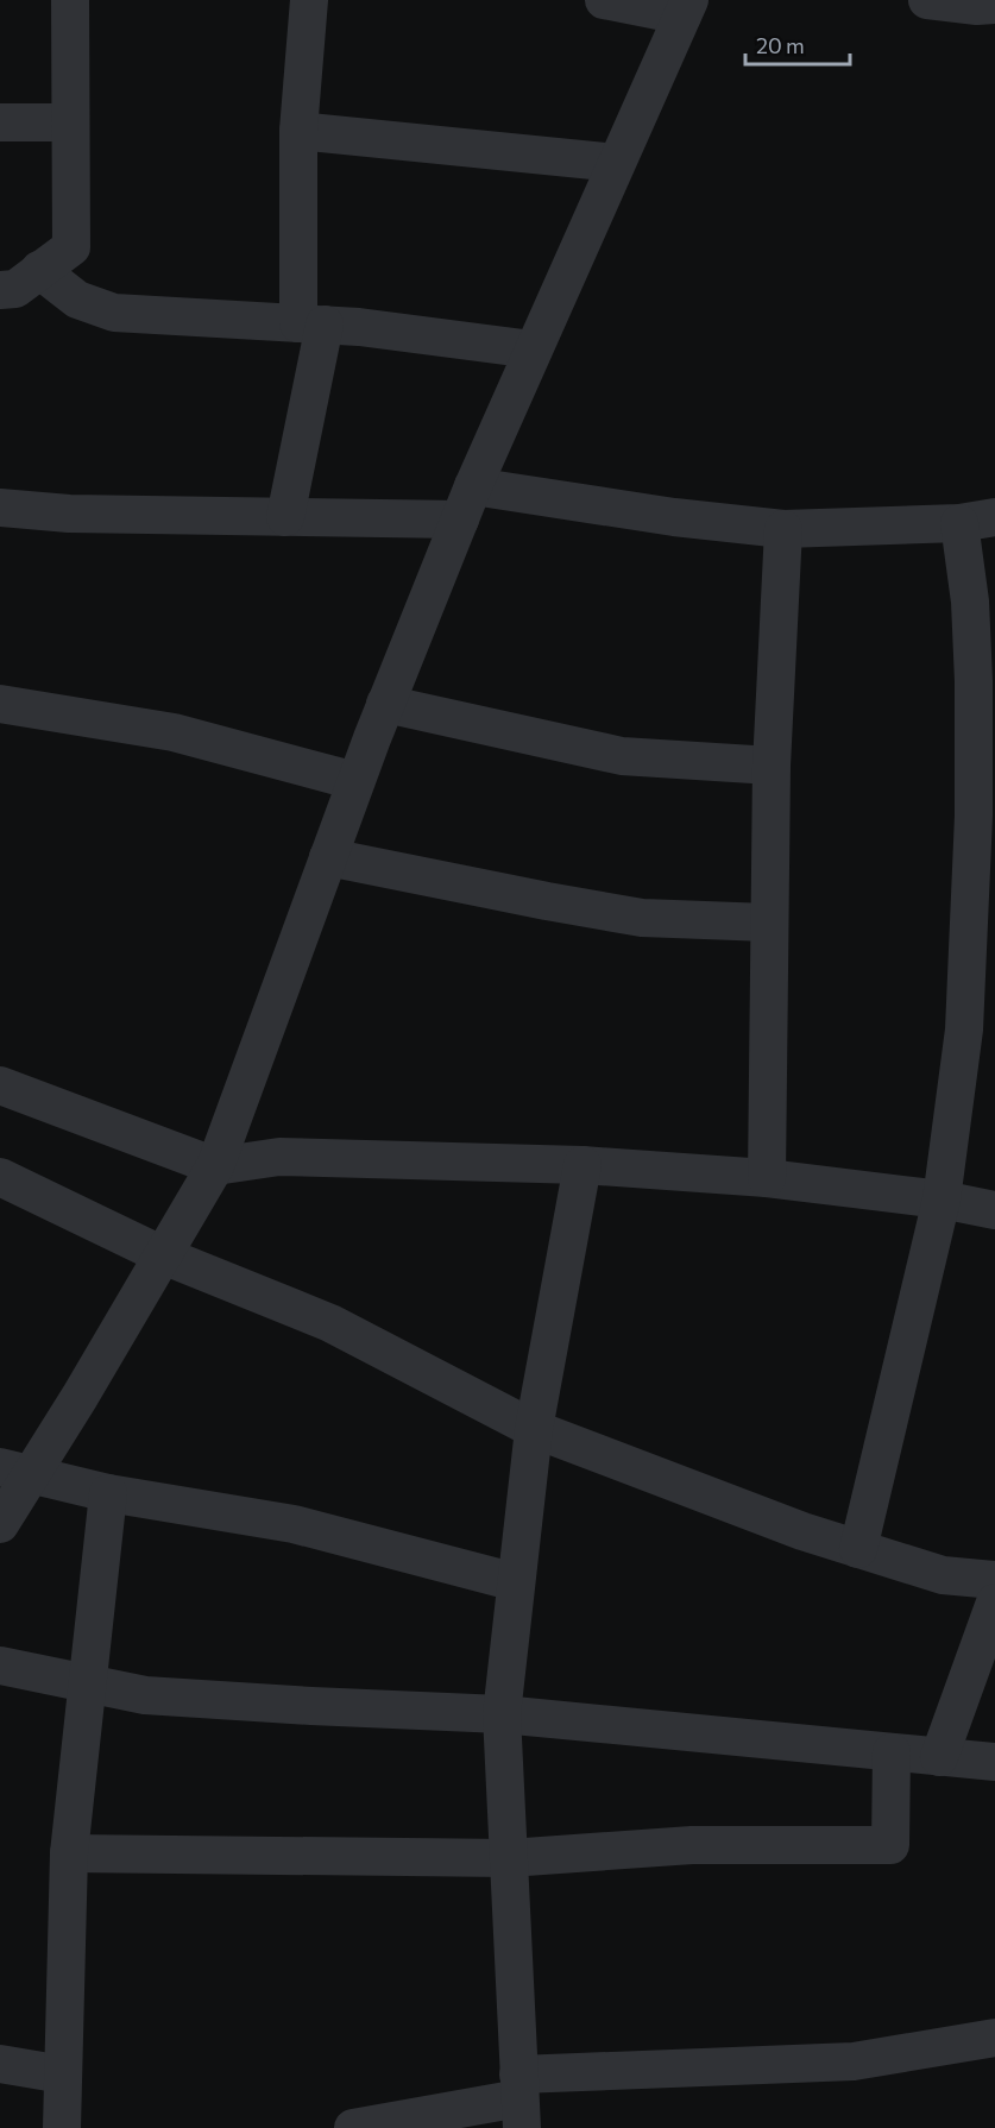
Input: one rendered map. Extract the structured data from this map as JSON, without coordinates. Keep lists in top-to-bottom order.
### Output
{
  "scale_bar": "20 m"
}
